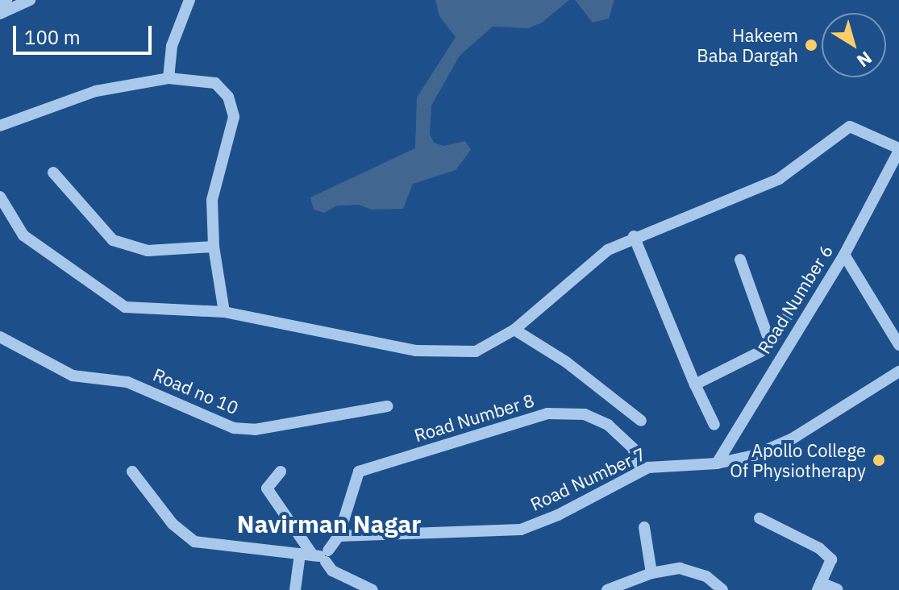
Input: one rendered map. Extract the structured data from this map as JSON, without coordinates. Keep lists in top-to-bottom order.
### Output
{
  "streets": {
    "street": [
      "Road Number 6",
      "Road no 10",
      "Road Number 8",
      "Road Number 7"
    ]
  },
  "crossings": [
    ["Road Number 6", "Road Number 7"],
    ["Road Number 8", "Road Number 7"]
  ],
  "districts": ["Navirman Nagar"],
  "places": ["Hakeem Baba Dargah", "Apollo College Of Physiotherapy"],
  "scale_bar": "100 m",
  "north": "bottom right"
}
